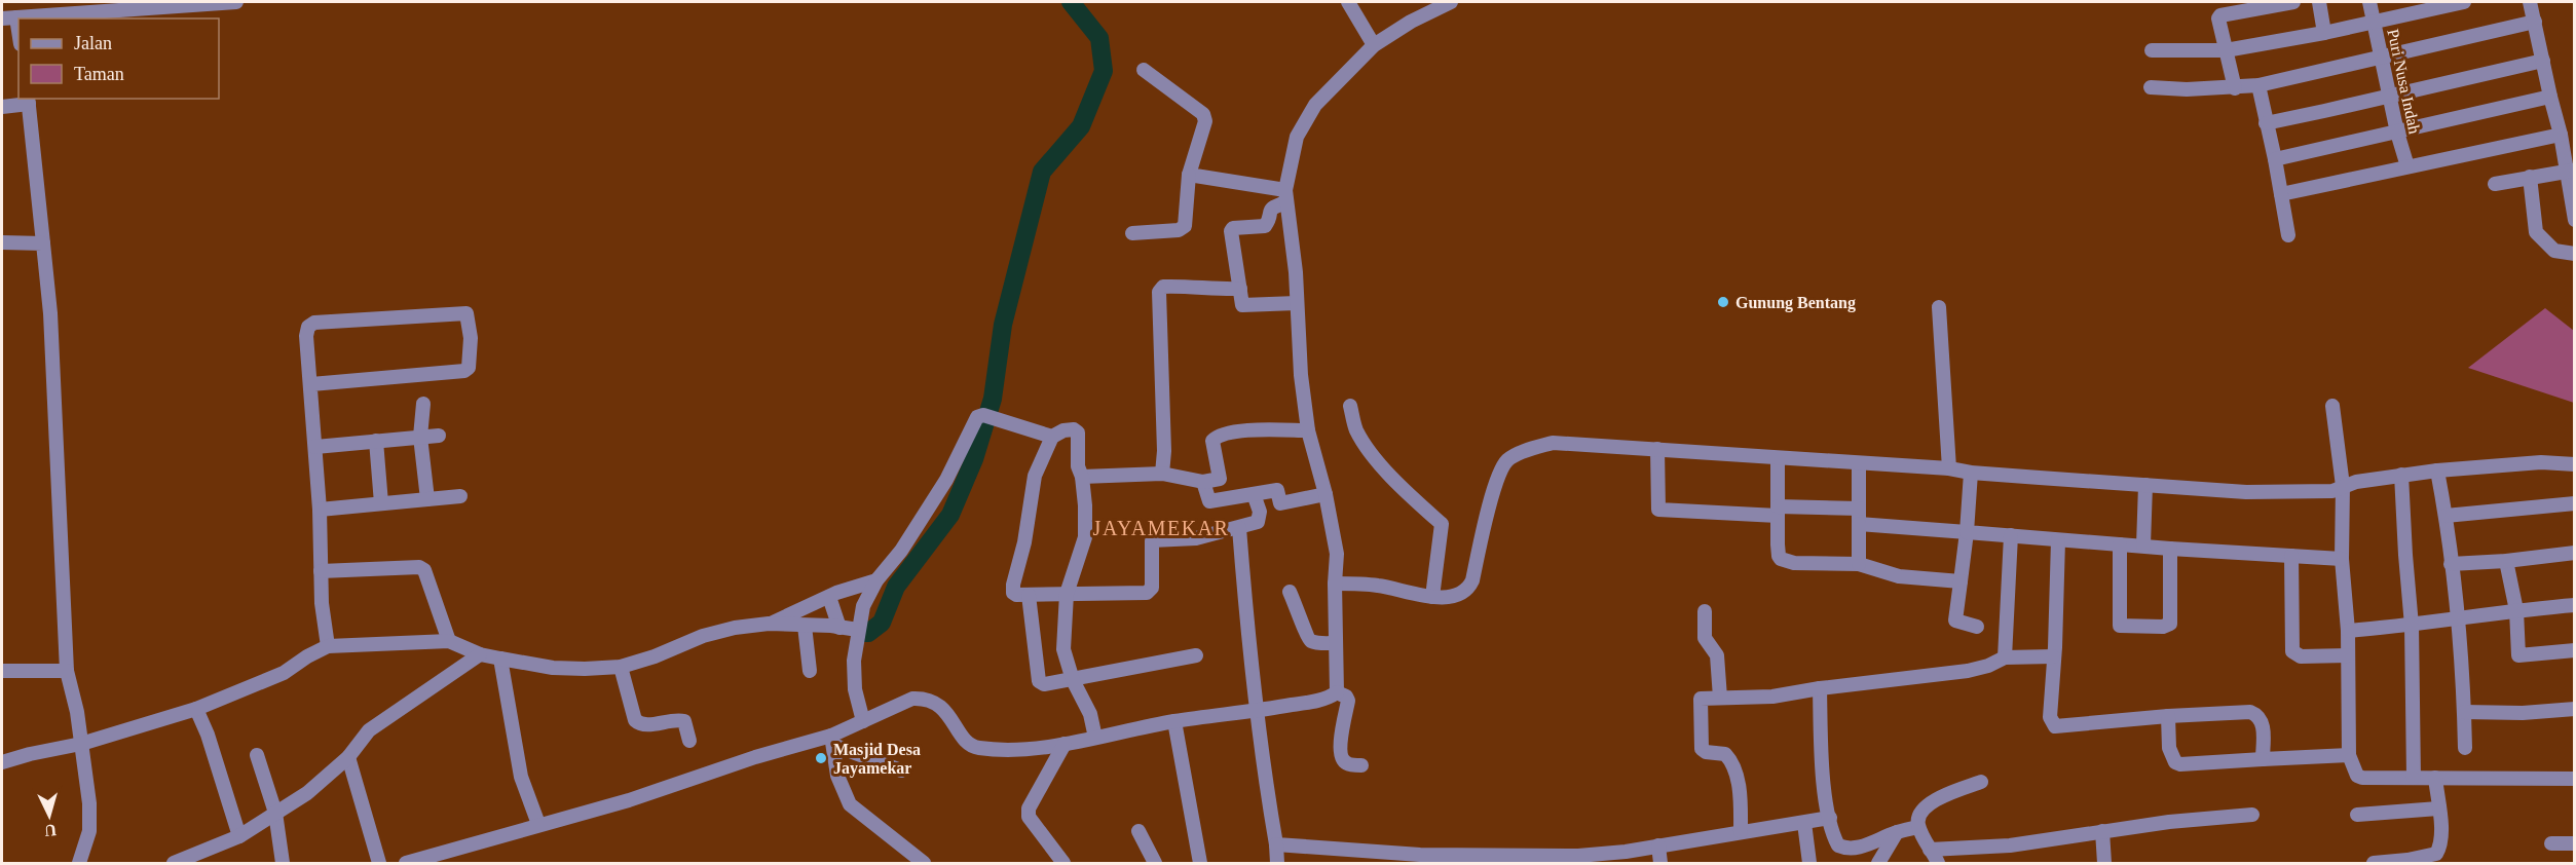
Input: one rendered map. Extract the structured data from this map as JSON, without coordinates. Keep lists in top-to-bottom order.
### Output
{
  "streets": {
    "street": ["Puri Nusa Indah"]
  },
  "districts": ["JAYAMEKAR"],
  "places": ["Gunung Bentang", "Masjid Desa Jayamekar"],
  "legend": ["Jalan", "Taman"],
  "north": "bottom"
}
